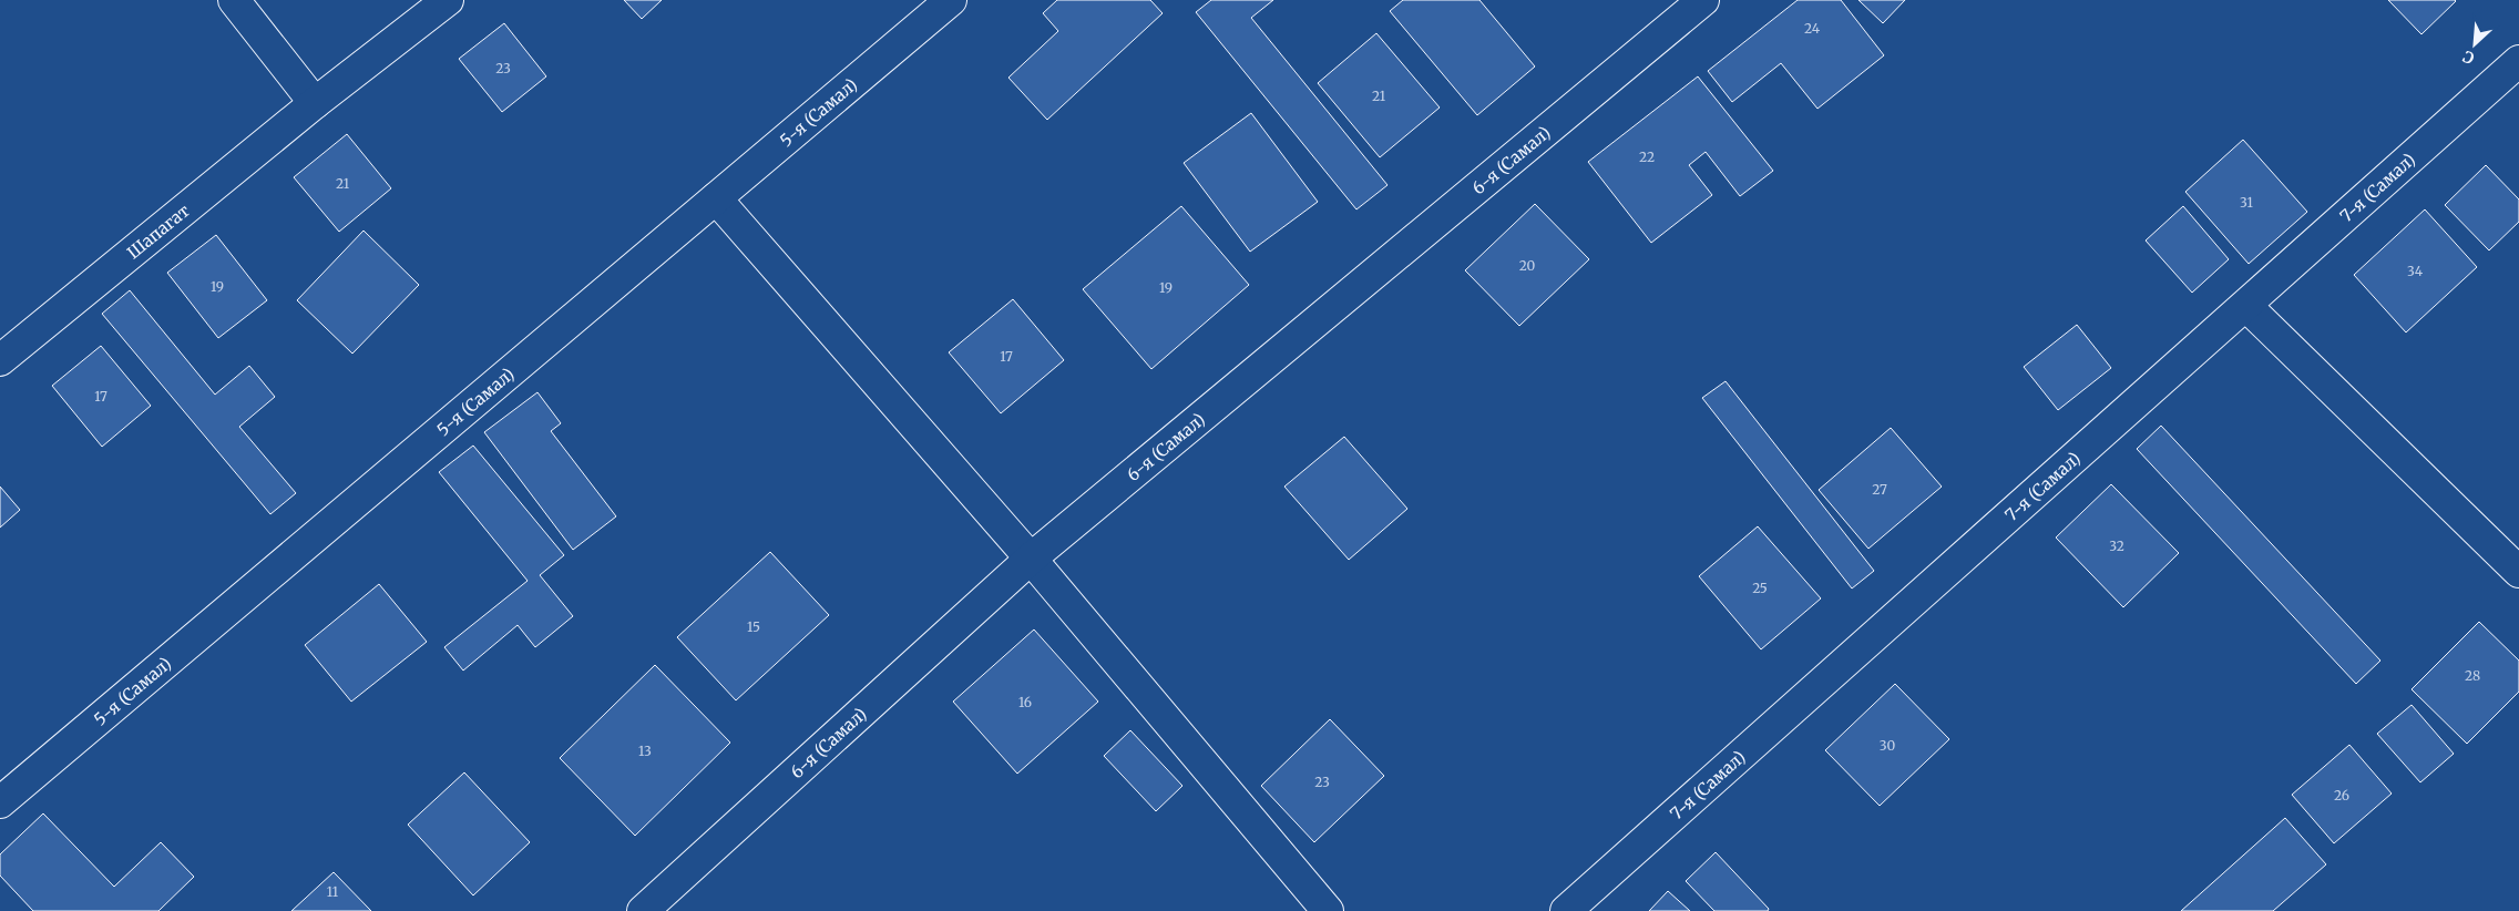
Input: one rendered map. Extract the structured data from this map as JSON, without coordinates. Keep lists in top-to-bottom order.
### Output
{
  "streets": {
    "street": [
      "5-я (Самал)",
      "6-я (Самал)",
      "7-я (Самал)",
      "Шапагат"
    ]
  },
  "house_numbers": [
    "24",
    "23",
    "21",
    "22",
    "21",
    "31",
    "20",
    "34",
    "19",
    "19",
    "17",
    "17",
    "27",
    "32",
    "25",
    "15",
    "28",
    "16",
    "30",
    "13",
    "23",
    "26",
    "11"
  ],
  "north": "bottom left"
}
